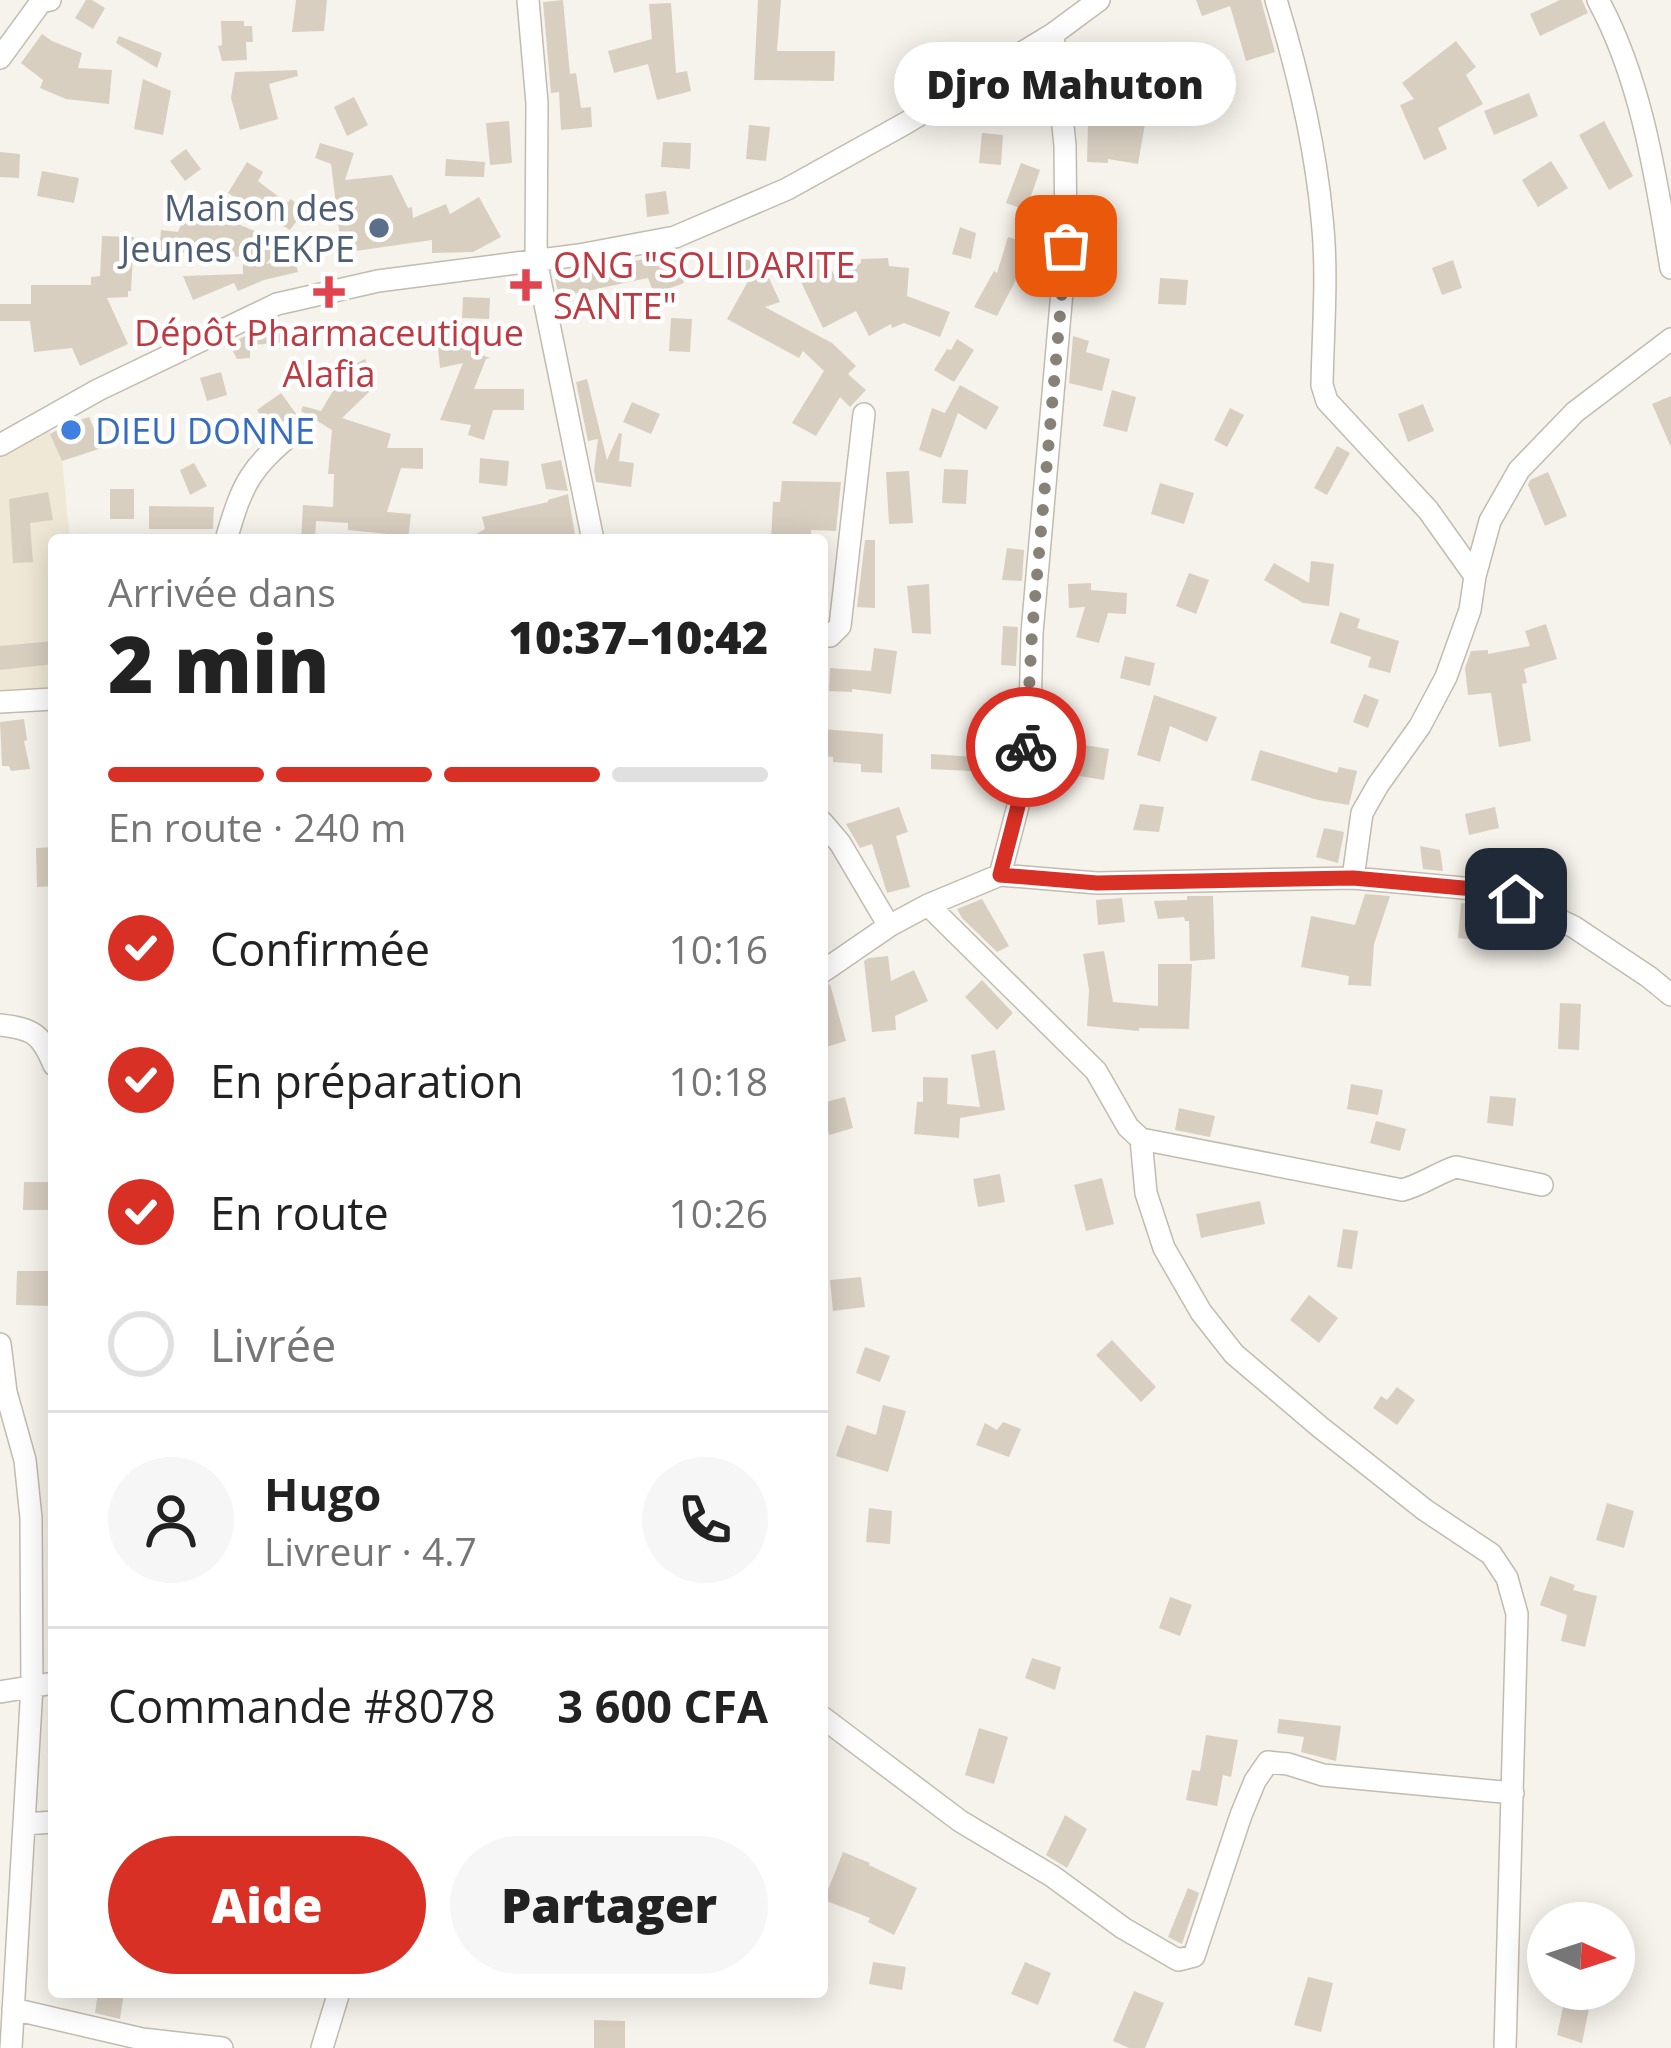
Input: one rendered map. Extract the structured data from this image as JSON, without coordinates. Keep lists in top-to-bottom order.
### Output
{
  "places": {
    "other": ["Maison des Jeunes d'EKPE", "Djro Mahuton", "DIEU DONNE"],
    "health": ["ONG \"SOLIDARITE SANTE\"", "Dépôt Pharmaceutique Alafia"]
  },
  "north": "right",
  "page": {
    "bubble": "Djro Mahuton",
    "heading": ["2 min", "Arrivée dans", "10:37–10:42"],
    "panel": [
      "Hugo",
      "Livreur · 4.7",
      "Commande #8078",
      "3 600 CFA"
    ],
    "bar": "En route · 240 m",
    "list": [
      ["Confirmée", "10:16"],
      ["En préparation", "10:18"],
      ["En route", "10:26"],
      "Livrée"
    ],
    "buttons": ["Aide", "Partager"]
  }
}
